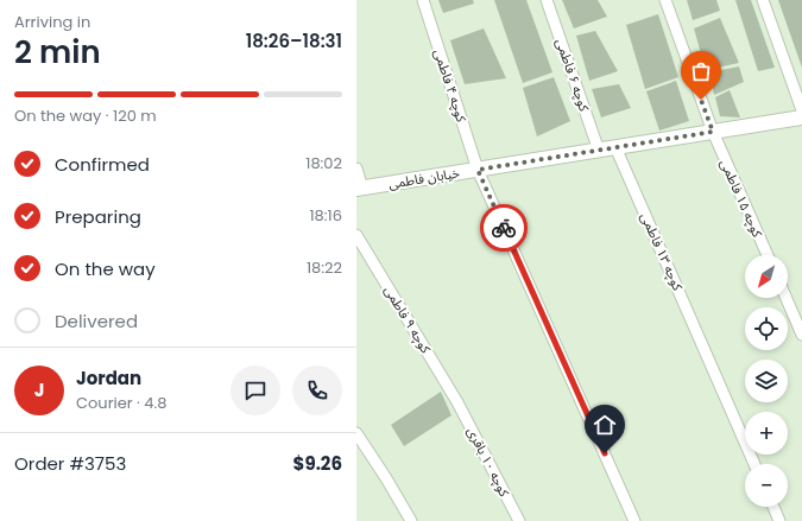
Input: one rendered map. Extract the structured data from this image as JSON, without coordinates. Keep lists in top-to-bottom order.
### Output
{
  "streets": {
    "street": [
      "کوچه ۶ فاطمی",
      "کوچه ۴ فاطمی",
      "خیابان فاطمی",
      "کوچه ۱۵ فاطمی",
      "کوچه ۱۳ فاطمی",
      "کوچه ۹ فاطمی",
      "کوچه ۱۰ باقری"
    ]
  },
  "crossings": [
    ["کوچه ۶ فاطمی", "خیابان فاطمی"],
    ["کوچه ۴ فاطمی", "خیابان فاطمی"],
    ["خیابان فاطمی", "کوچه ۱۵ فاطمی"],
    ["خیابان فاطمی", "کوچه ۱۳ فاطمی"],
    ["کوچه ۹ فاطمی", "کوچه ۱۰ باقری"]
  ],
  "north": "bottom left",
  "page": {
    "heading": ["2 min", "Arriving in", "18:26–18:31"],
    "panel": [
      "Jordan",
      "Courier · 4.8",
      "Order #3753",
      "$9.26"
    ],
    "bar": "On the way · 120 m",
    "list": [
      ["Confirmed", "18:02"],
      ["Preparing", "18:16"],
      ["On the way", "18:22"],
      "Delivered"
    ],
    "map_buttons": ["+", "−"],
    "round": "J"
  }
}
